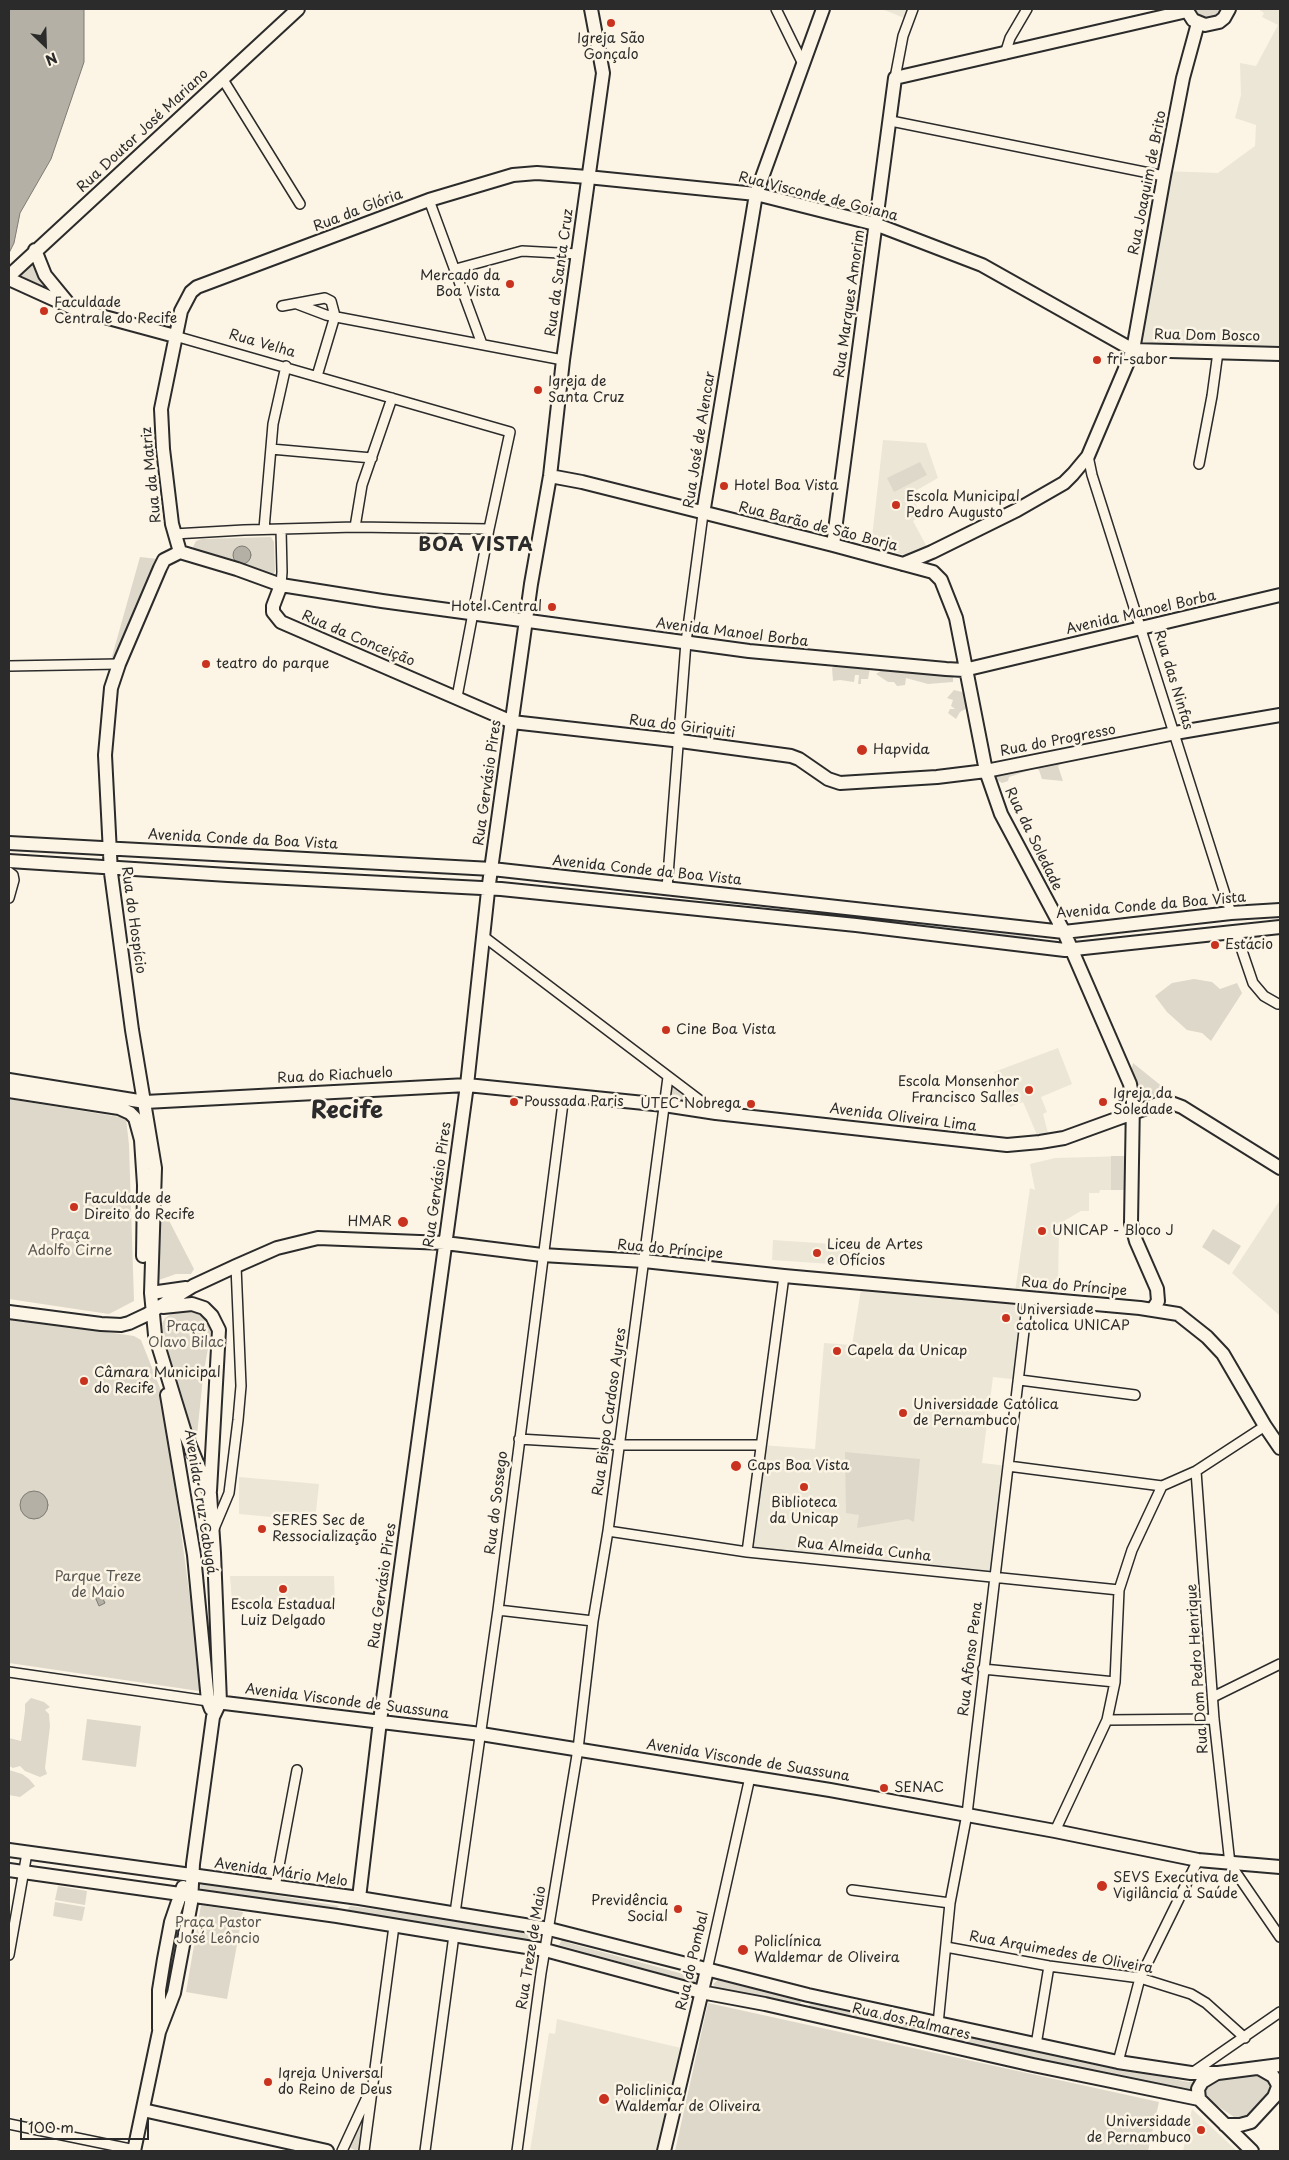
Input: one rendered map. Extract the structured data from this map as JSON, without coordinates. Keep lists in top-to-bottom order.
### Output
{
  "streets": {
    "main road": [
      "Rua Doutor José Mariano",
      "Rua Joaquim de Brito",
      "Rua Visconde de Goiana",
      "Rua da Glória",
      "Rua da Santa Cruz",
      "Rua Marques Amorim",
      "Rua Dom Bosco",
      "Rua Velha",
      "Rua José de Alencar",
      "Rua da Matriz",
      "Rua Barão de São Borja",
      "Avenida Manoel Borba",
      "Rua da Conceição",
      "Rua do Giriquiti",
      "Rua do Progresso",
      "Rua Gervásio Pires",
      "Rua da Soledade",
      "Avenida Conde da Boa Vista",
      "Rua do Hospício",
      "Rua do Riachuelo",
      "Avenida Oliveira Lima",
      "Rua do Príncipe",
      "Avenida Cruz Cabugá",
      "Avenida Visconde de Suassuna",
      "Avenida Mário Melo",
      "Rua do Pombal",
      "Rua dos Palmares"
    ],
    "street": [
      "Rua das Ninfas",
      "Rua Bispo Cardoso Ayres",
      "Rua do Sossego",
      "Rua Almeida Cunha",
      "Rua Afonso Pena",
      "Rua Dom Pedro Henrique",
      "Rua Treze de Maio",
      "Rua Arquimedes de Oliveira"
    ]
  },
  "crossings": [
    ["Rua Doutor José Mariano", "Rua Velha"],
    ["Rua Joaquim de Brito", "Rua Visconde de Goiana"],
    ["Rua Joaquim de Brito", "Rua Dom Bosco"],
    ["Rua Joaquim de Brito", "Rua Barão de São Borja"],
    ["Rua Visconde de Goiana", "Rua da Glória"],
    ["Rua Visconde de Goiana", "Rua da Santa Cruz"],
    ["Rua Visconde de Goiana", "Rua Marques Amorim"],
    ["Rua Visconde de Goiana", "Rua Dom Bosco"],
    ["Rua Visconde de Goiana", "Rua José de Alencar"],
    ["Rua Visconde de Goiana", "Rua Barão de São Borja"],
    ["Rua da Glória", "Rua da Santa Cruz"],
    ["Rua da Glória", "Rua Velha"],
    ["Rua da Glória", "Rua da Matriz"],
    ["Rua da Santa Cruz", "Rua Barão de São Borja"],
    ["Rua da Santa Cruz", "Rua Gervásio Pires"],
    ["Rua Marques Amorim", "Rua Barão de São Borja"],
    ["Rua Dom Bosco", "Rua Barão de São Borja"],
    ["Rua Velha", "Rua da Matriz"],
    ["Rua José de Alencar", "Rua Barão de São Borja"],
    ["Rua José de Alencar", "Avenida Manoel Borba"],
    ["Rua José de Alencar", "Rua do Giriquiti"],
    ["Rua José de Alencar", "Avenida Conde da Boa Vista"],
    ["Rua da Matriz", "Avenida Manoel Borba"],
    ["Rua da Matriz", "Rua do Hospício"],
    ["Rua Barão de São Borja", "Rua das Ninfas"],
    ["Rua Barão de São Borja", "Rua Gervásio Pires"],
    ["Rua Barão de São Borja", "Rua da Soledade"],
    ["Avenida Manoel Borba", "Rua da Conceição"],
    ["Avenida Manoel Borba", "Rua das Ninfas"],
    ["Avenida Manoel Borba", "Rua Gervásio Pires"],
    ["Avenida Manoel Borba", "Rua da Soledade"],
    ["Avenida Manoel Borba", "Rua do Hospício"],
    ["Rua da Conceição", "Rua do Giriquiti"],
    ["Rua da Conceição", "Rua Gervásio Pires"],
    ["Rua das Ninfas", "Rua do Progresso"],
    ["Rua das Ninfas", "Avenida Conde da Boa Vista"],
    ["Rua do Giriquiti", "Rua do Progresso"],
    ["Rua do Giriquiti", "Rua Gervásio Pires"],
    ["Rua do Progresso", "Rua da Soledade"],
    ["Rua Gervásio Pires", "Avenida Conde da Boa Vista"],
    ["Rua Gervásio Pires", "Rua do Riachuelo"],
    ["Rua Gervásio Pires", "Rua do Príncipe"],
    ["Rua Gervásio Pires", "Avenida Visconde de Suassuna"],
    ["Rua Gervásio Pires", "Avenida Mário Melo"],
    ["Rua da Soledade", "Avenida Conde da Boa Vista"],
    ["Rua da Soledade", "Avenida Oliveira Lima"],
    ["Rua da Soledade", "Rua do Príncipe"],
    ["Avenida Conde da Boa Vista", "Rua do Hospício"],
    ["Rua do Hospício", "Rua do Riachuelo"],
    ["Rua do Hospício", "Avenida Cruz Cabugá"],
    ["Rua do Riachuelo", "Avenida Oliveira Lima"],
    ["Rua do Riachuelo", "Rua Bispo Cardoso Ayres"],
    ["Rua do Riachuelo", "Rua do Sossego"],
    ["Avenida Oliveira Lima", "Rua Bispo Cardoso Ayres"],
    ["Rua do Príncipe", "Rua Bispo Cardoso Ayres"],
    ["Rua do Príncipe", "Rua do Sossego"],
    ["Rua do Príncipe", "Rua Afonso Pena"],
    ["Rua Bispo Cardoso Ayres", "Rua Almeida Cunha"],
    ["Rua Bispo Cardoso Ayres", "Avenida Visconde de Suassuna"],
    ["Rua Bispo Cardoso Ayres", "Rua Treze de Maio"],
    ["Avenida Cruz Cabugá", "Avenida Visconde de Suassuna"],
    ["Avenida Cruz Cabugá", "Avenida Mário Melo"],
    ["Rua do Sossego", "Avenida Visconde de Suassuna"],
    ["Rua do Sossego", "Avenida Mário Melo"],
    ["Rua Almeida Cunha", "Rua Afonso Pena"],
    ["Rua Afonso Pena", "Avenida Visconde de Suassuna"],
    ["Rua Afonso Pena", "Rua Arquimedes de Oliveira"],
    ["Rua Afonso Pena", "Rua dos Palmares"],
    ["Rua Dom Pedro Henrique", "Avenida Visconde de Suassuna"],
    ["Avenida Visconde de Suassuna", "Rua Treze de Maio"],
    ["Avenida Visconde de Suassuna", "Rua do Pombal"],
    ["Avenida Mário Melo", "Rua Treze de Maio"],
    ["Avenida Mário Melo", "Rua dos Palmares"],
    ["Rua Treze de Maio", "Rua dos Palmares"],
    ["Rua do Pombal", "Rua dos Palmares"]
  ],
  "districts": ["BOA VISTA", "Recife"],
  "parks": [
    "Praça Adolfo Cirne",
    "Praça Olavo Bilac",
    "Parque Treze de Maio",
    "Praça Pastor José Leôncio"
  ],
  "places": [
    "Igreja São Gonçalo",
    "Mercado da Boa Vista",
    "Faculdade Centrale do Recife",
    "fri-sabor",
    "Igreja de Santa Cruz",
    "Hotel Boa Vista",
    "Escola Municipal Pedro Augusto",
    "Hotel Central",
    "teatro do parque",
    "Hapvida",
    "Estácio",
    "Cine Boa Vista",
    "Escola Monsenhor Francisco Salles",
    "Poussada Paris",
    "Igreja da Soledade",
    "UTEC Nobrega",
    "Faculdade de Direito do Recife",
    "HMAR",
    "UNICAP - Bloco J",
    "Liceu de Artes e Ofícios",
    "Universiade catolica UNICAP",
    "Capela da Unicap",
    "Câmara Municipal do Recife",
    "Universidade Católica de Pernambuco",
    "Caps Boa Vista",
    "Biblioteca da Unicap",
    "SERES Sec de Ressocialização",
    "Escola Estadual Luiz Delgado",
    "SENAC",
    "SEVS Executiva de Vigilância à Saúde",
    "Previdência Social",
    "Policlínica Waldemar de Oliveira",
    "Igreja Universal do Reino de Deus",
    "Policlinica Waldemar de Oliveira",
    "Universidade de Pernambuco"
  ],
  "scale_bar": "100 m",
  "north": "bottom right"
}
